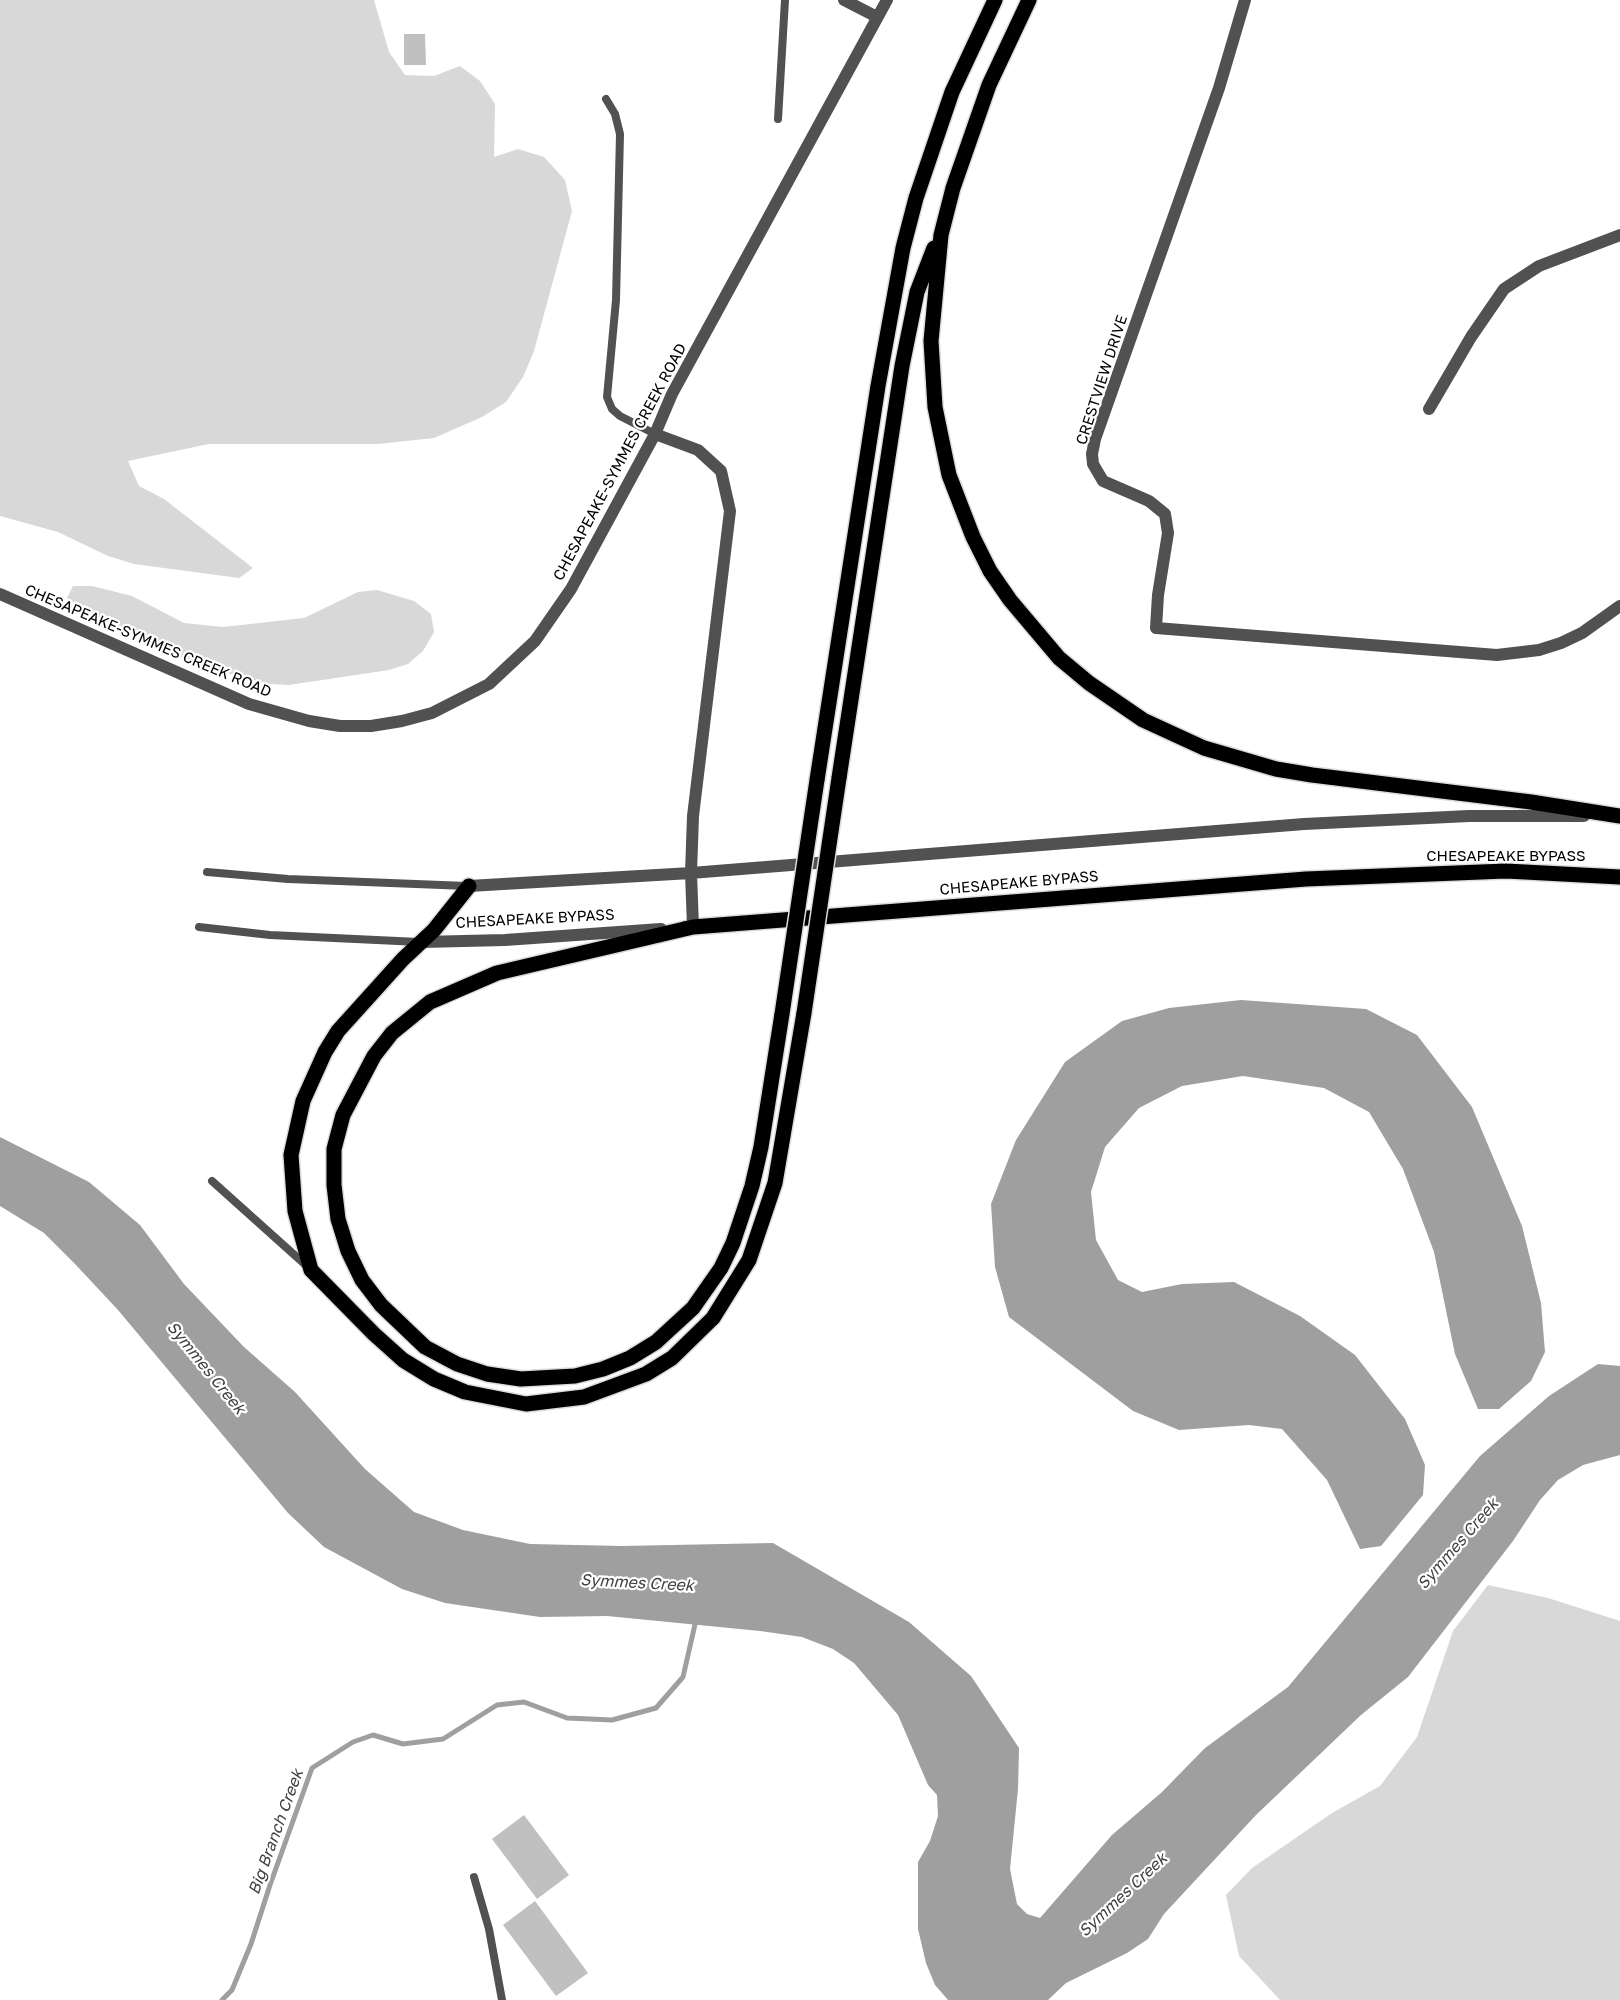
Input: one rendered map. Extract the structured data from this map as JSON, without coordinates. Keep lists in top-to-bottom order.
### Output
{
  "streets": {
    "main road": ["CHESAPEAKE BYPASS"],
    "street": ["CRESTVIEW DRIVE", "CHESAPEAKE-SYMMES CREEK ROAD"]
  },
  "water": ["Symmes Creek", "Big Branch Creek"]
}
